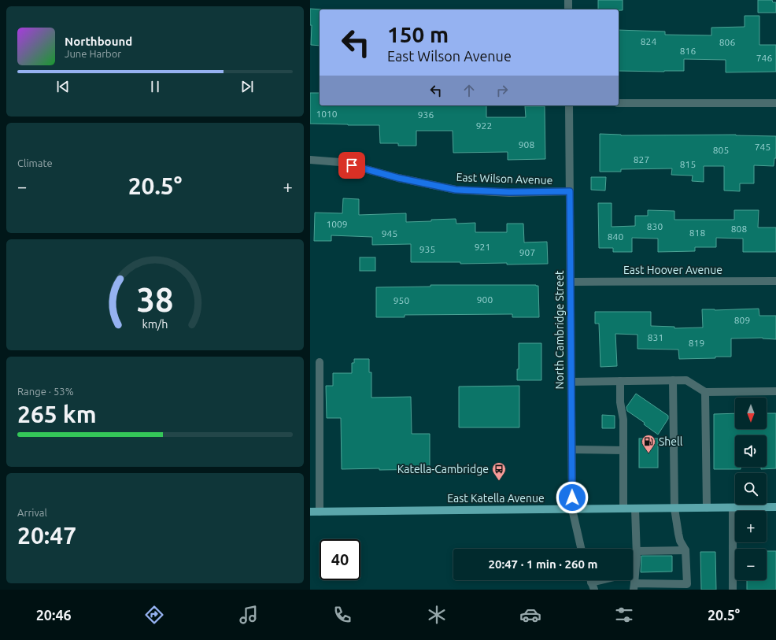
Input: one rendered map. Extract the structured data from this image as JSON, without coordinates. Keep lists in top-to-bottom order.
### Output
{
  "streets": {
    "main road": ["East Katella Avenue"],
    "street": ["East Wilson Avenue", "East Hoover Avenue", "North Cambridge Street"]
  },
  "crossings": [
    ["East Wilson Avenue", "North Cambridge Street"],
    ["East Hoover Avenue", "North Cambridge Street"],
    ["North Cambridge Street", "East Katella Avenue"]
  ],
  "places": {
    "fuel station": ["Shell"],
    "bus stop": ["Katella-Cambridge"]
  },
  "house_numbers": [
    "824",
    "806",
    "816",
    "746",
    "1010",
    "936",
    "922",
    "908",
    "745",
    "805",
    "827",
    "815",
    "1009",
    "830",
    "808",
    "818",
    "945",
    "840",
    "921",
    "935",
    "907",
    "900",
    "950",
    "809",
    "831",
    "819"
  ],
  "north": "bottom",
  "page": {
    "turn": ["150 m", "East Wilson Avenue"],
    "song": ["Northbound", "June Harbor"],
    "tile": [
      "Climate",
      ["Range · 53%", "265 km"],
      ["Arrival", "20:47"]
    ],
    "heat": ["−", "20.5°", "+"],
    "map_buttons": ["+", "−"],
    "limit": "40",
    "trip": "20:47 · 1 min · 260 m",
    "tabs": ["20:46", "20.5°"],
    "gauge": ["38", "km/h"]
  }
}
